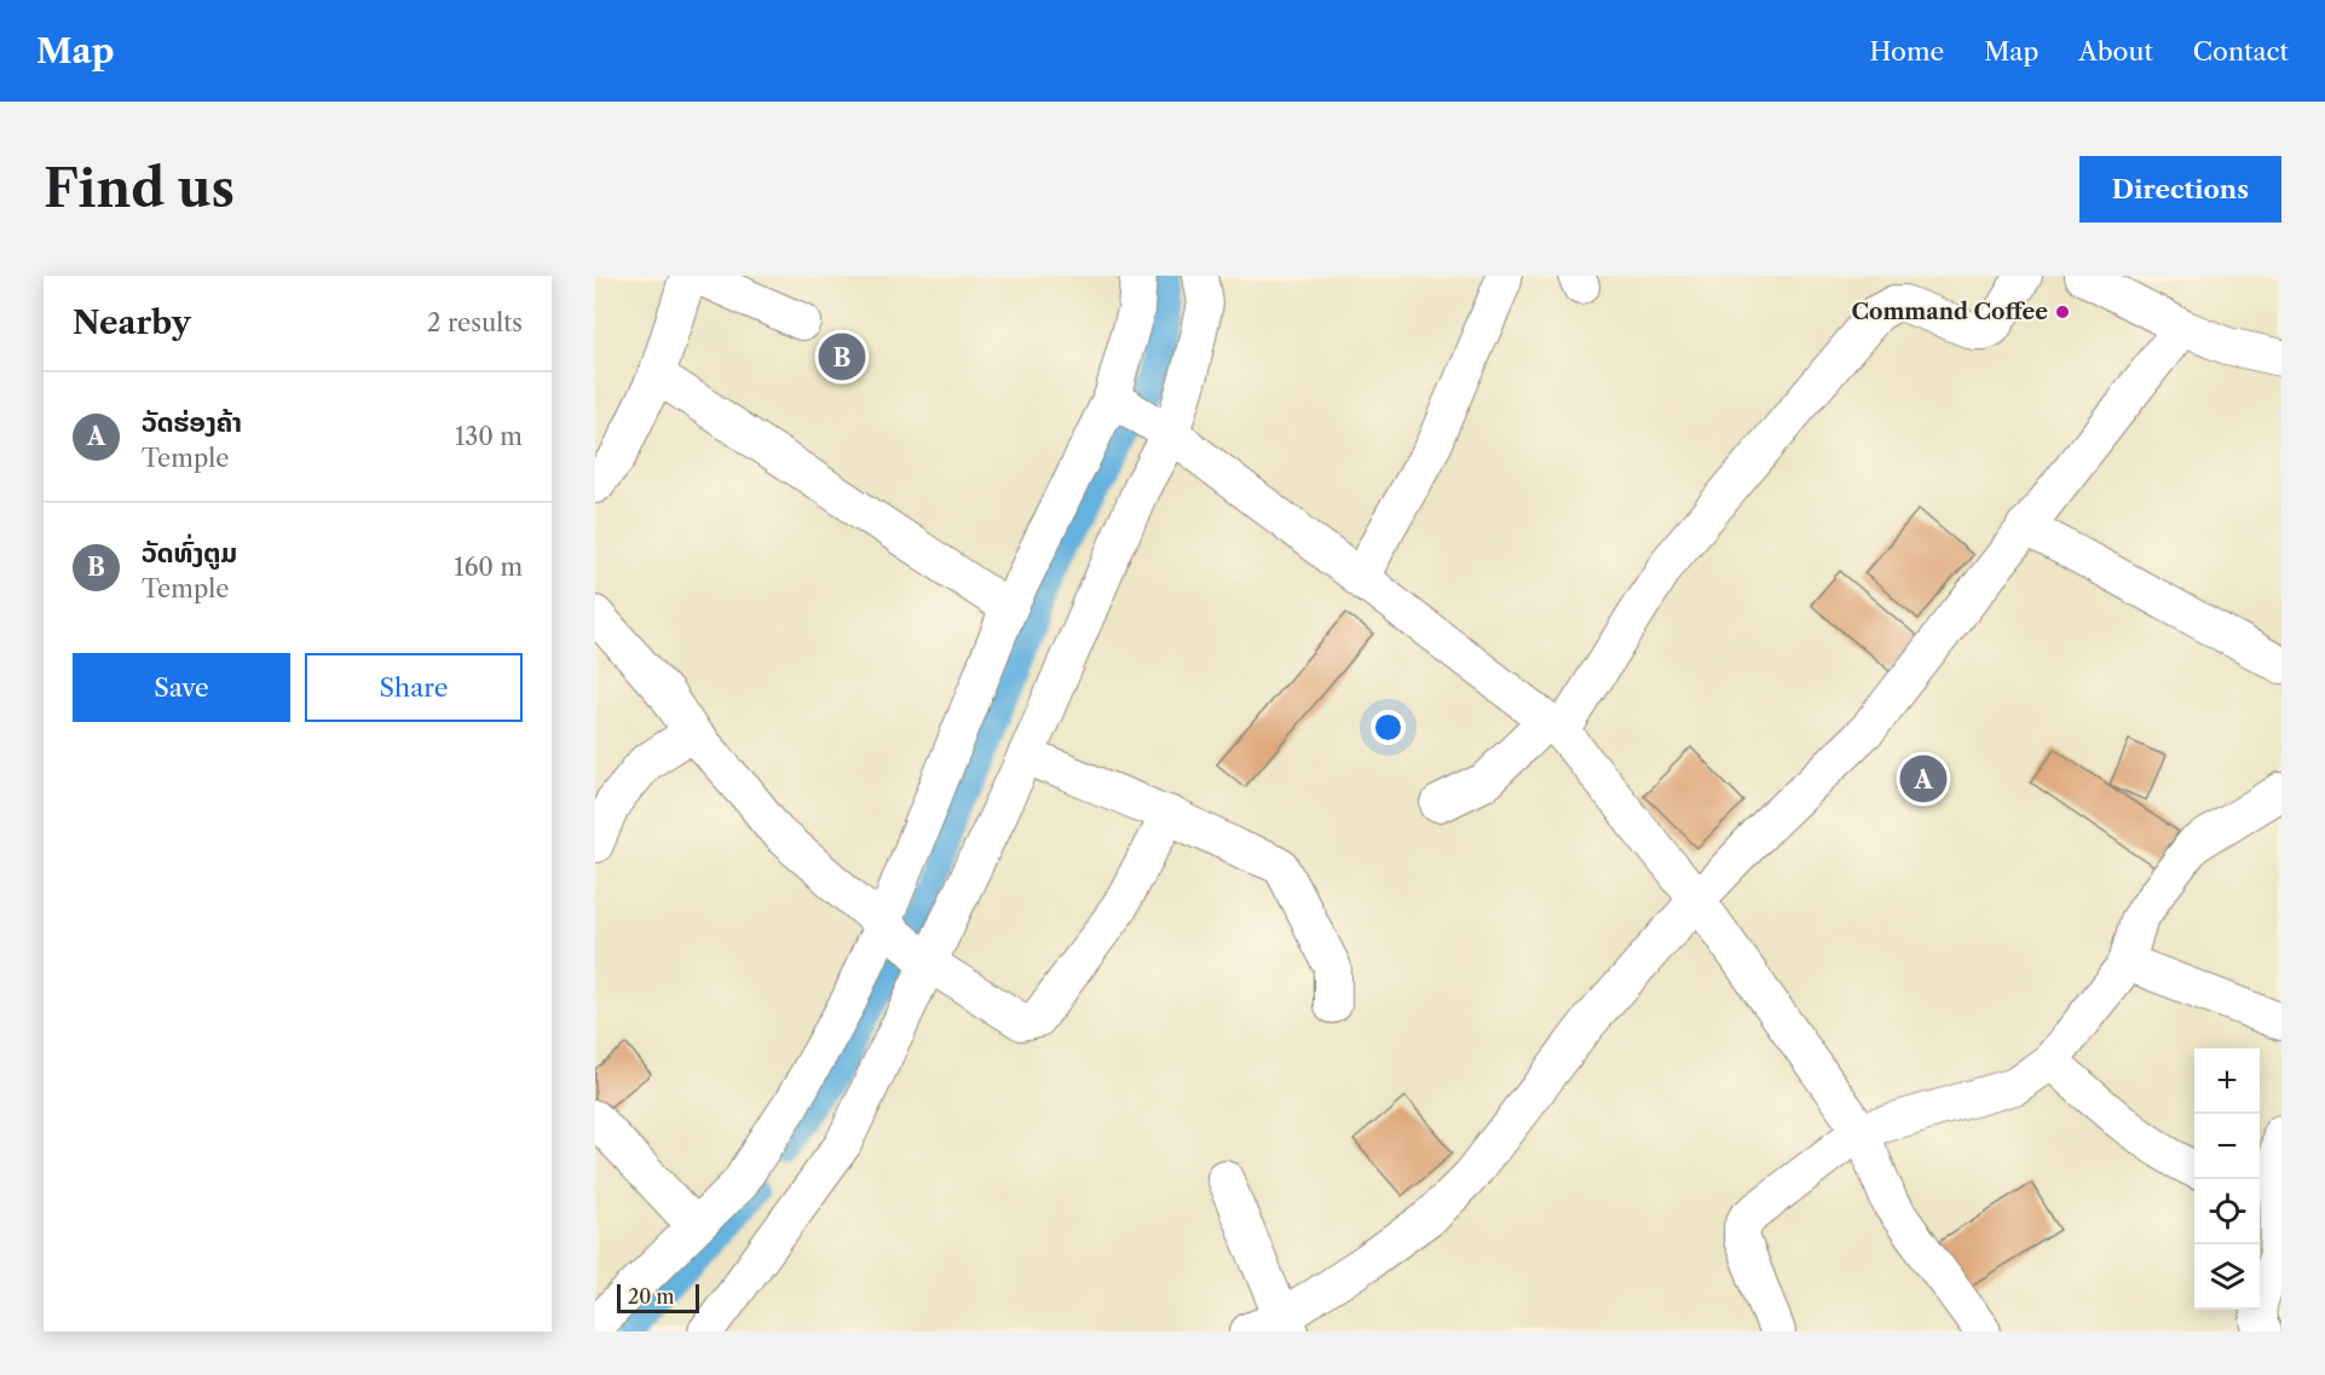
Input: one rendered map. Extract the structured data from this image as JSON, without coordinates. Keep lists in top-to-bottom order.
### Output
{
  "places": ["Command Coffee"],
  "scale_bar": "20 m",
  "page": {
    "header": "Map",
    "nav": [
      "Home",
      "Map",
      "About",
      "Contact"
    ],
    "buttons": [
      "Directions",
      ["Save", "Share"]
    ],
    "title": "Find us",
    "heading": ["Nearby", "2 results"],
    "pins": ["B", "A"],
    "list": [
      {
        "mark": "A",
        "name": "ວັດຮ່ອງຄ້າ",
        "note": "Temple",
        "value": "130 m"
      },
      {
        "mark": "B",
        "name": "ວັດທົ່ງຕູມ",
        "note": "Temple",
        "value": "160 m"
      }
    ],
    "map_buttons": ["+", "−"],
    "scale": "20 m"
  }
}
